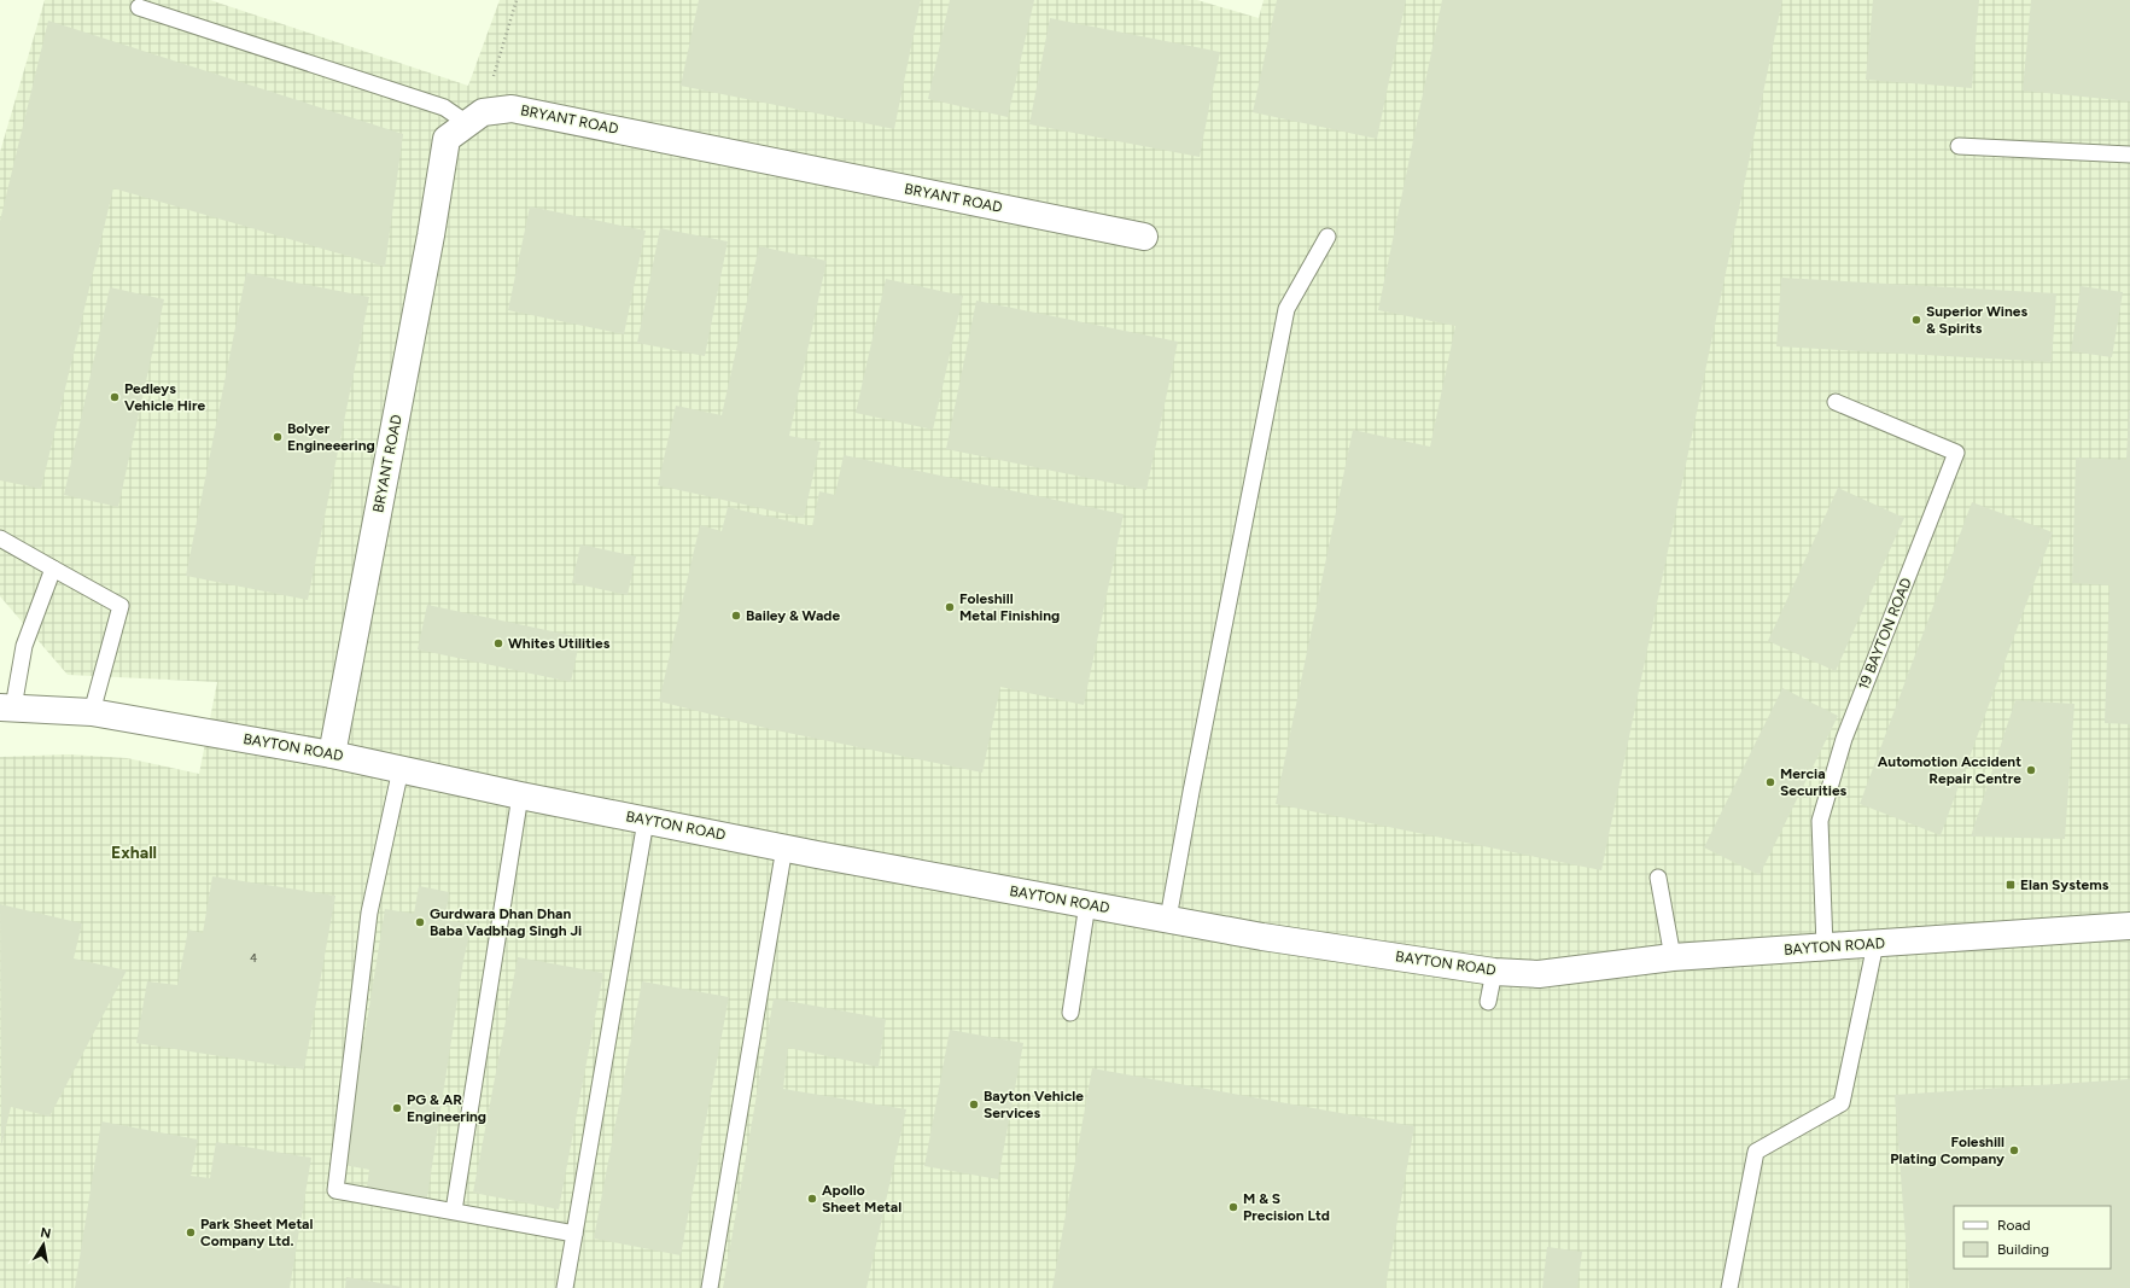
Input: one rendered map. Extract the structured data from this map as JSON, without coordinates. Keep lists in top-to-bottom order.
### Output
{
  "streets": {
    "street": ["BRYANT ROAD", "BAYTON ROAD"],
    "lane": ["19 BAYTON ROAD"]
  },
  "crossings": [
    ["BRYANT ROAD", "BAYTON ROAD"],
    ["19 BAYTON ROAD", "BAYTON ROAD"]
  ],
  "districts": ["Exhall"],
  "places": {
    "other": [
      "Superior Wines & Spirits",
      "Pedleys Vehicle Hire",
      "Bolyer Engineeering",
      "Foleshill Metal Finishing",
      "Bailey & Wade",
      "Whites Utilities",
      "Automotion Accident Repair Centre",
      "Mercia Securities",
      "Gurdwara Dhan Dhan Baba Vadbhag Singh Ji",
      "Bayton Vehicle Services",
      "PG & AR Engineering",
      "Foleshill Plating Company",
      "Apollo Sheet Metal",
      "M & S Precision Ltd",
      "Park Sheet Metal Company Ltd."
    ],
    "transit": ["Elan Systems"]
  },
  "house_numbers": ["4"],
  "legend": ["Road", "Building"],
  "north": "top"
}
